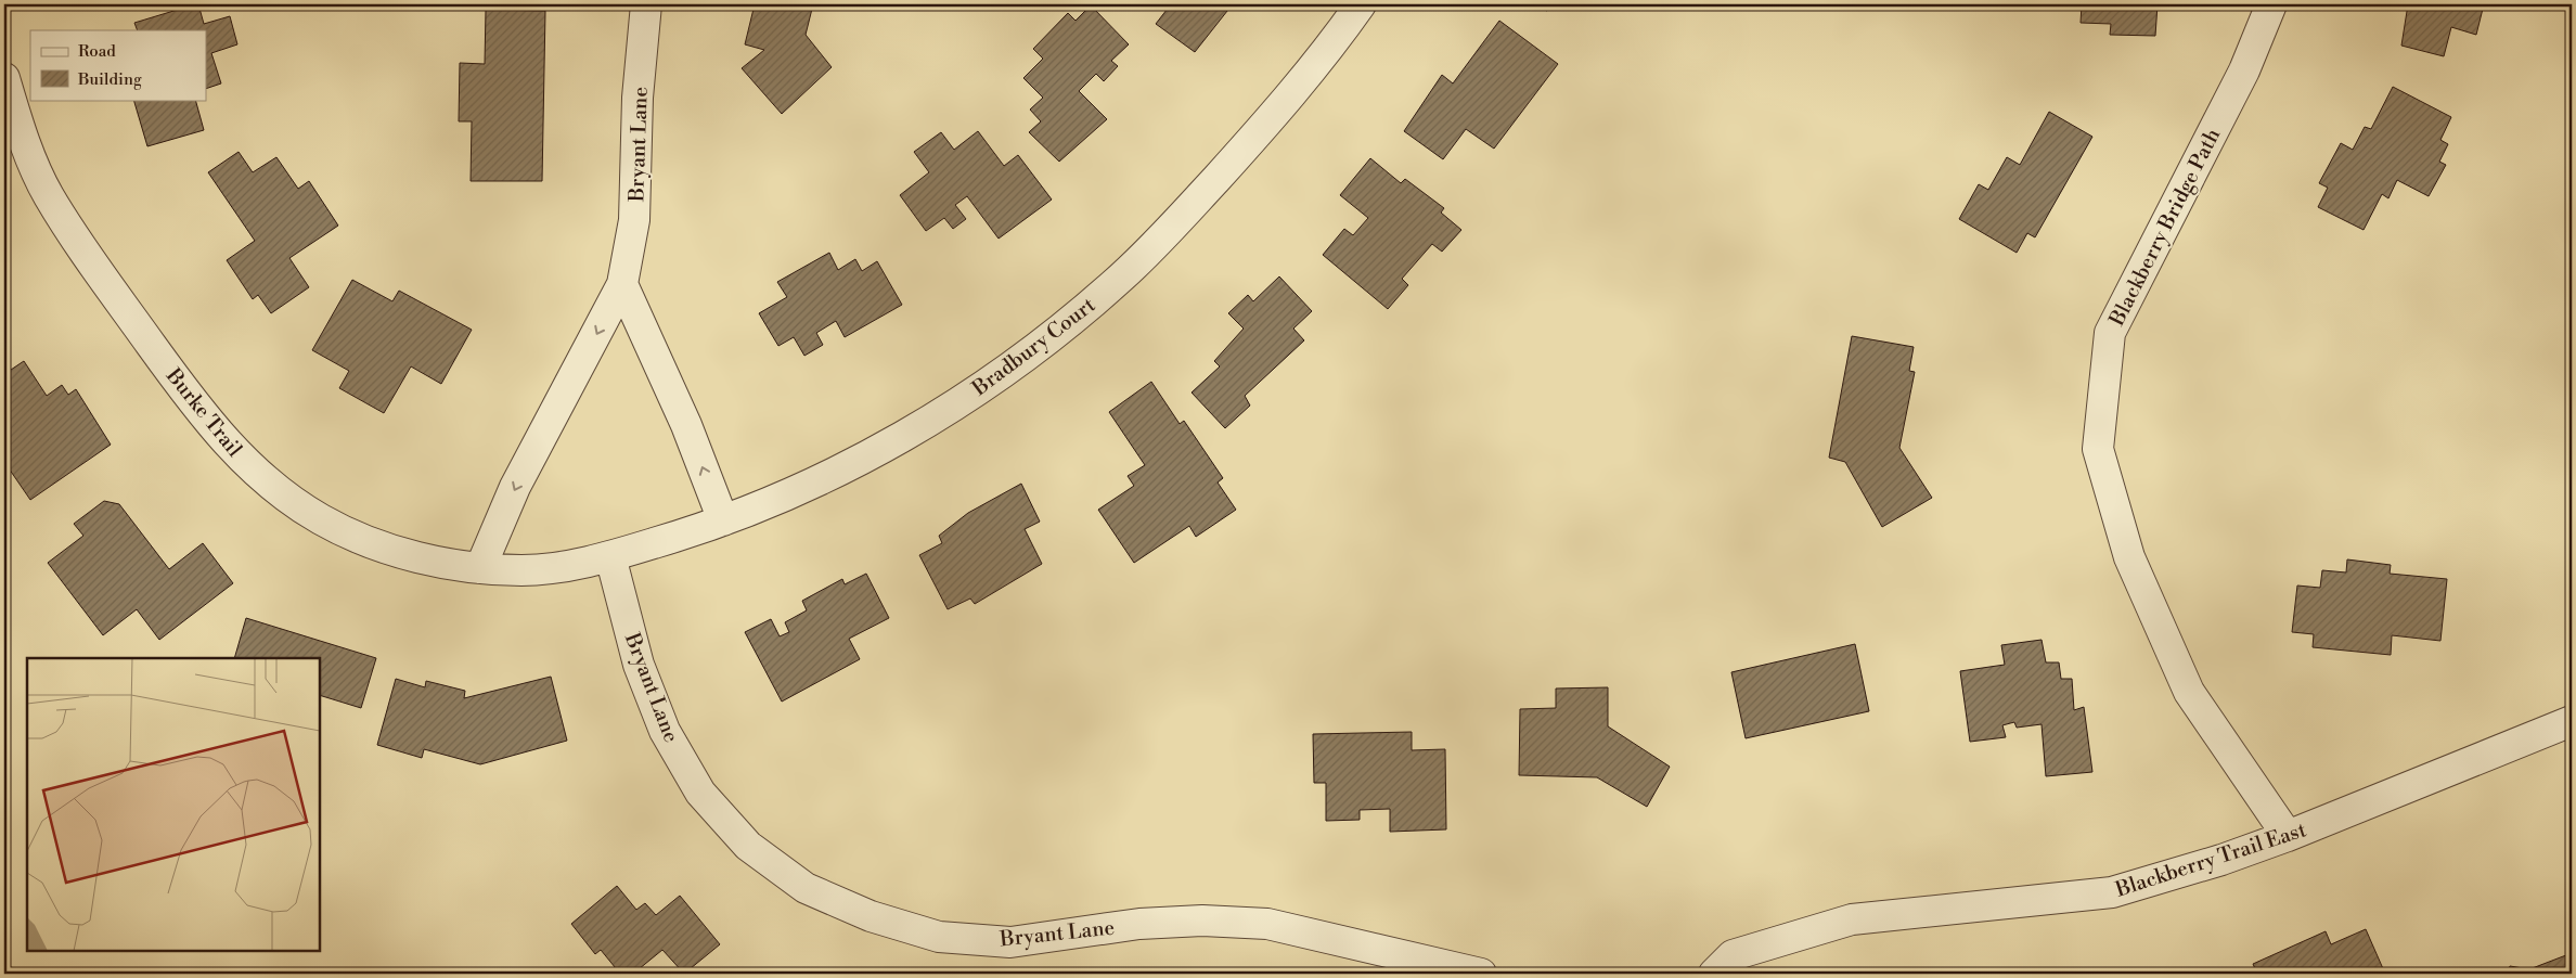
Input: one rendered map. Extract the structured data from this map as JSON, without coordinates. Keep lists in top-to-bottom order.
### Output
{
  "streets": {
    "street": [
      "Bryant Lane",
      "Blackberry Bridge Path",
      "Bradbury Court",
      "Burke Trail",
      "Blackberry Trail East"
    ]
  },
  "crossings": [
    ["Bryant Lane", "Bradbury Court"],
    ["Bryant Lane", "Burke Trail"],
    ["Blackberry Bridge Path", "Blackberry Trail East"],
    ["Bradbury Court", "Burke Trail"]
  ],
  "legend": ["Road", "Building"]
}
